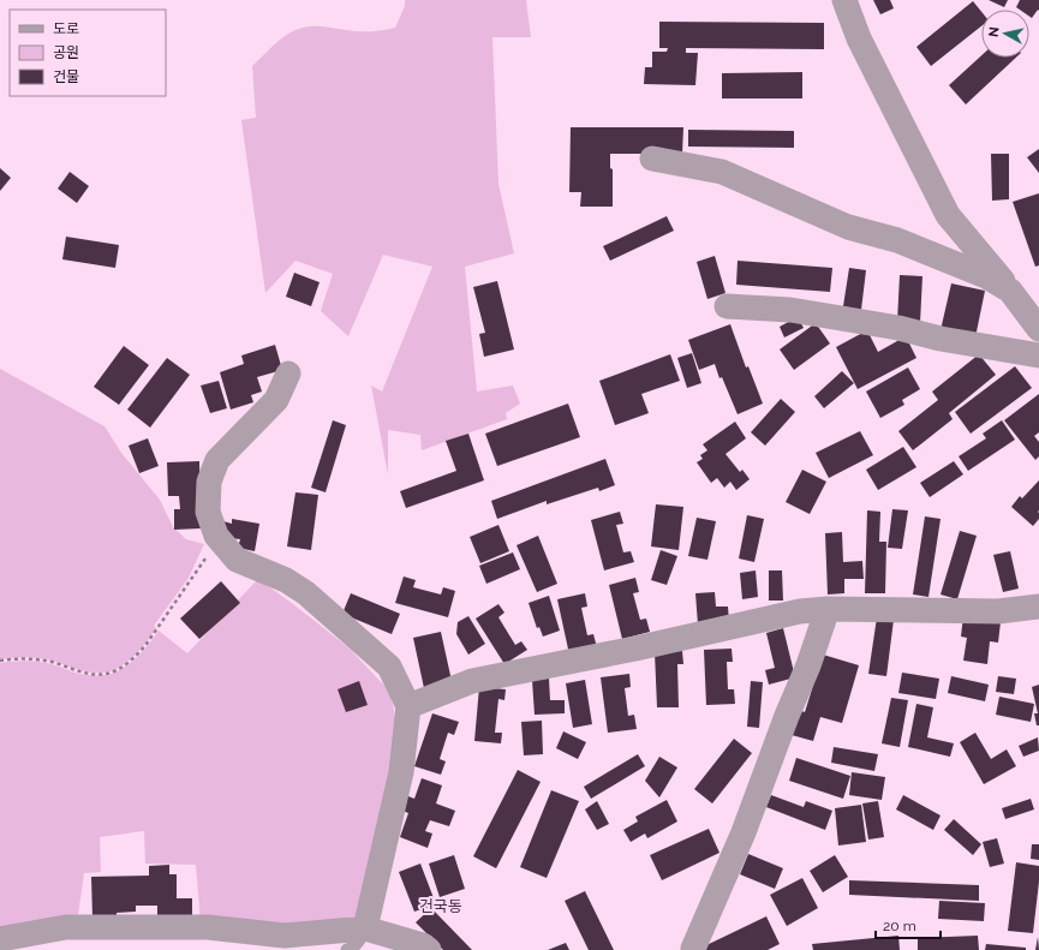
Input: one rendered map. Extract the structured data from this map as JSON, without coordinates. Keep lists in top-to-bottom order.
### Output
{
  "districts": ["건국동"],
  "legend": ["도로", "공원", "건물"],
  "scale_bar": "20 m",
  "north": "left"
}
